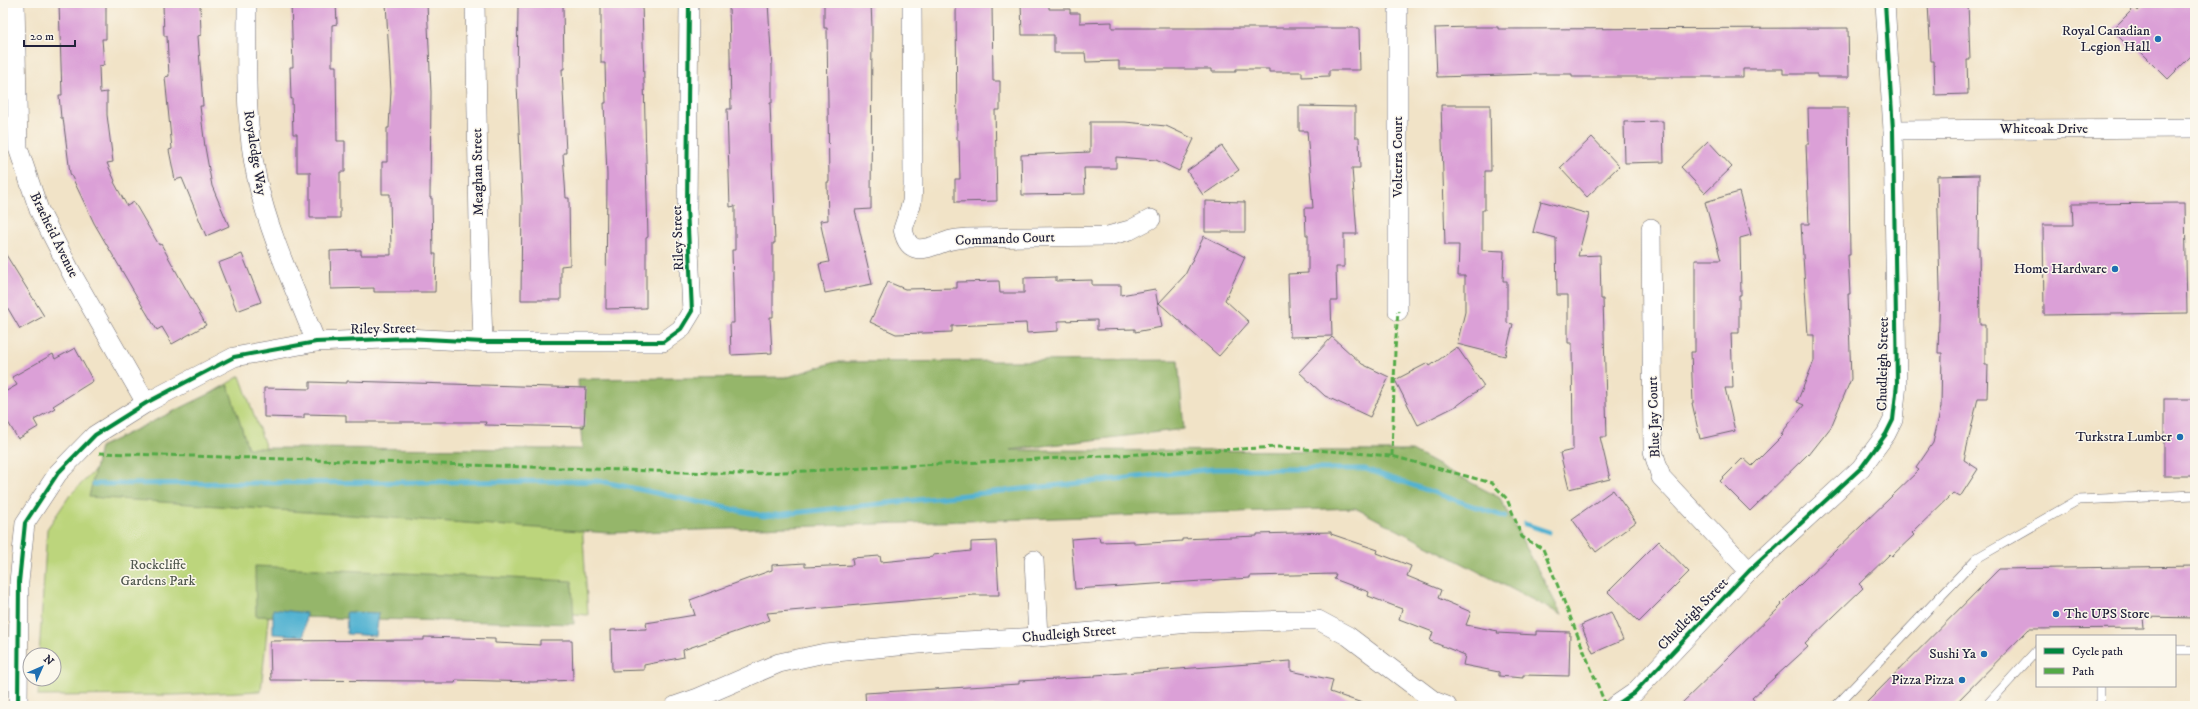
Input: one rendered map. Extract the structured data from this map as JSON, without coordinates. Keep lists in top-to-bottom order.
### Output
{
  "streets": {
    "street": [
      "Whiteoak Drive",
      "Royaledge Way",
      "Volterra Court",
      "Meaghan Street",
      "Braeheid Avenue",
      "Riley Street",
      "Commando Court",
      "Chudleigh Street",
      "Blue Jay Court"
    ]
  },
  "crossings": [
    ["Whiteoak Drive", "Chudleigh Street"],
    ["Royaledge Way", "Riley Street"],
    ["Meaghan Street", "Riley Street"],
    ["Braeheid Avenue", "Riley Street"],
    ["Chudleigh Street", "Blue Jay Court"]
  ],
  "parks": ["Rockcliffe Gardens Park"],
  "places": [
    "Royal Canadian Legion Hall",
    "Home Hardware",
    "Turkstra Lumber",
    "The UPS Store",
    "Sushi Ya",
    "Pizza Pizza"
  ],
  "legend": ["Cycle path", "Path"],
  "scale_bar": "20 m",
  "north": "top right"
}
